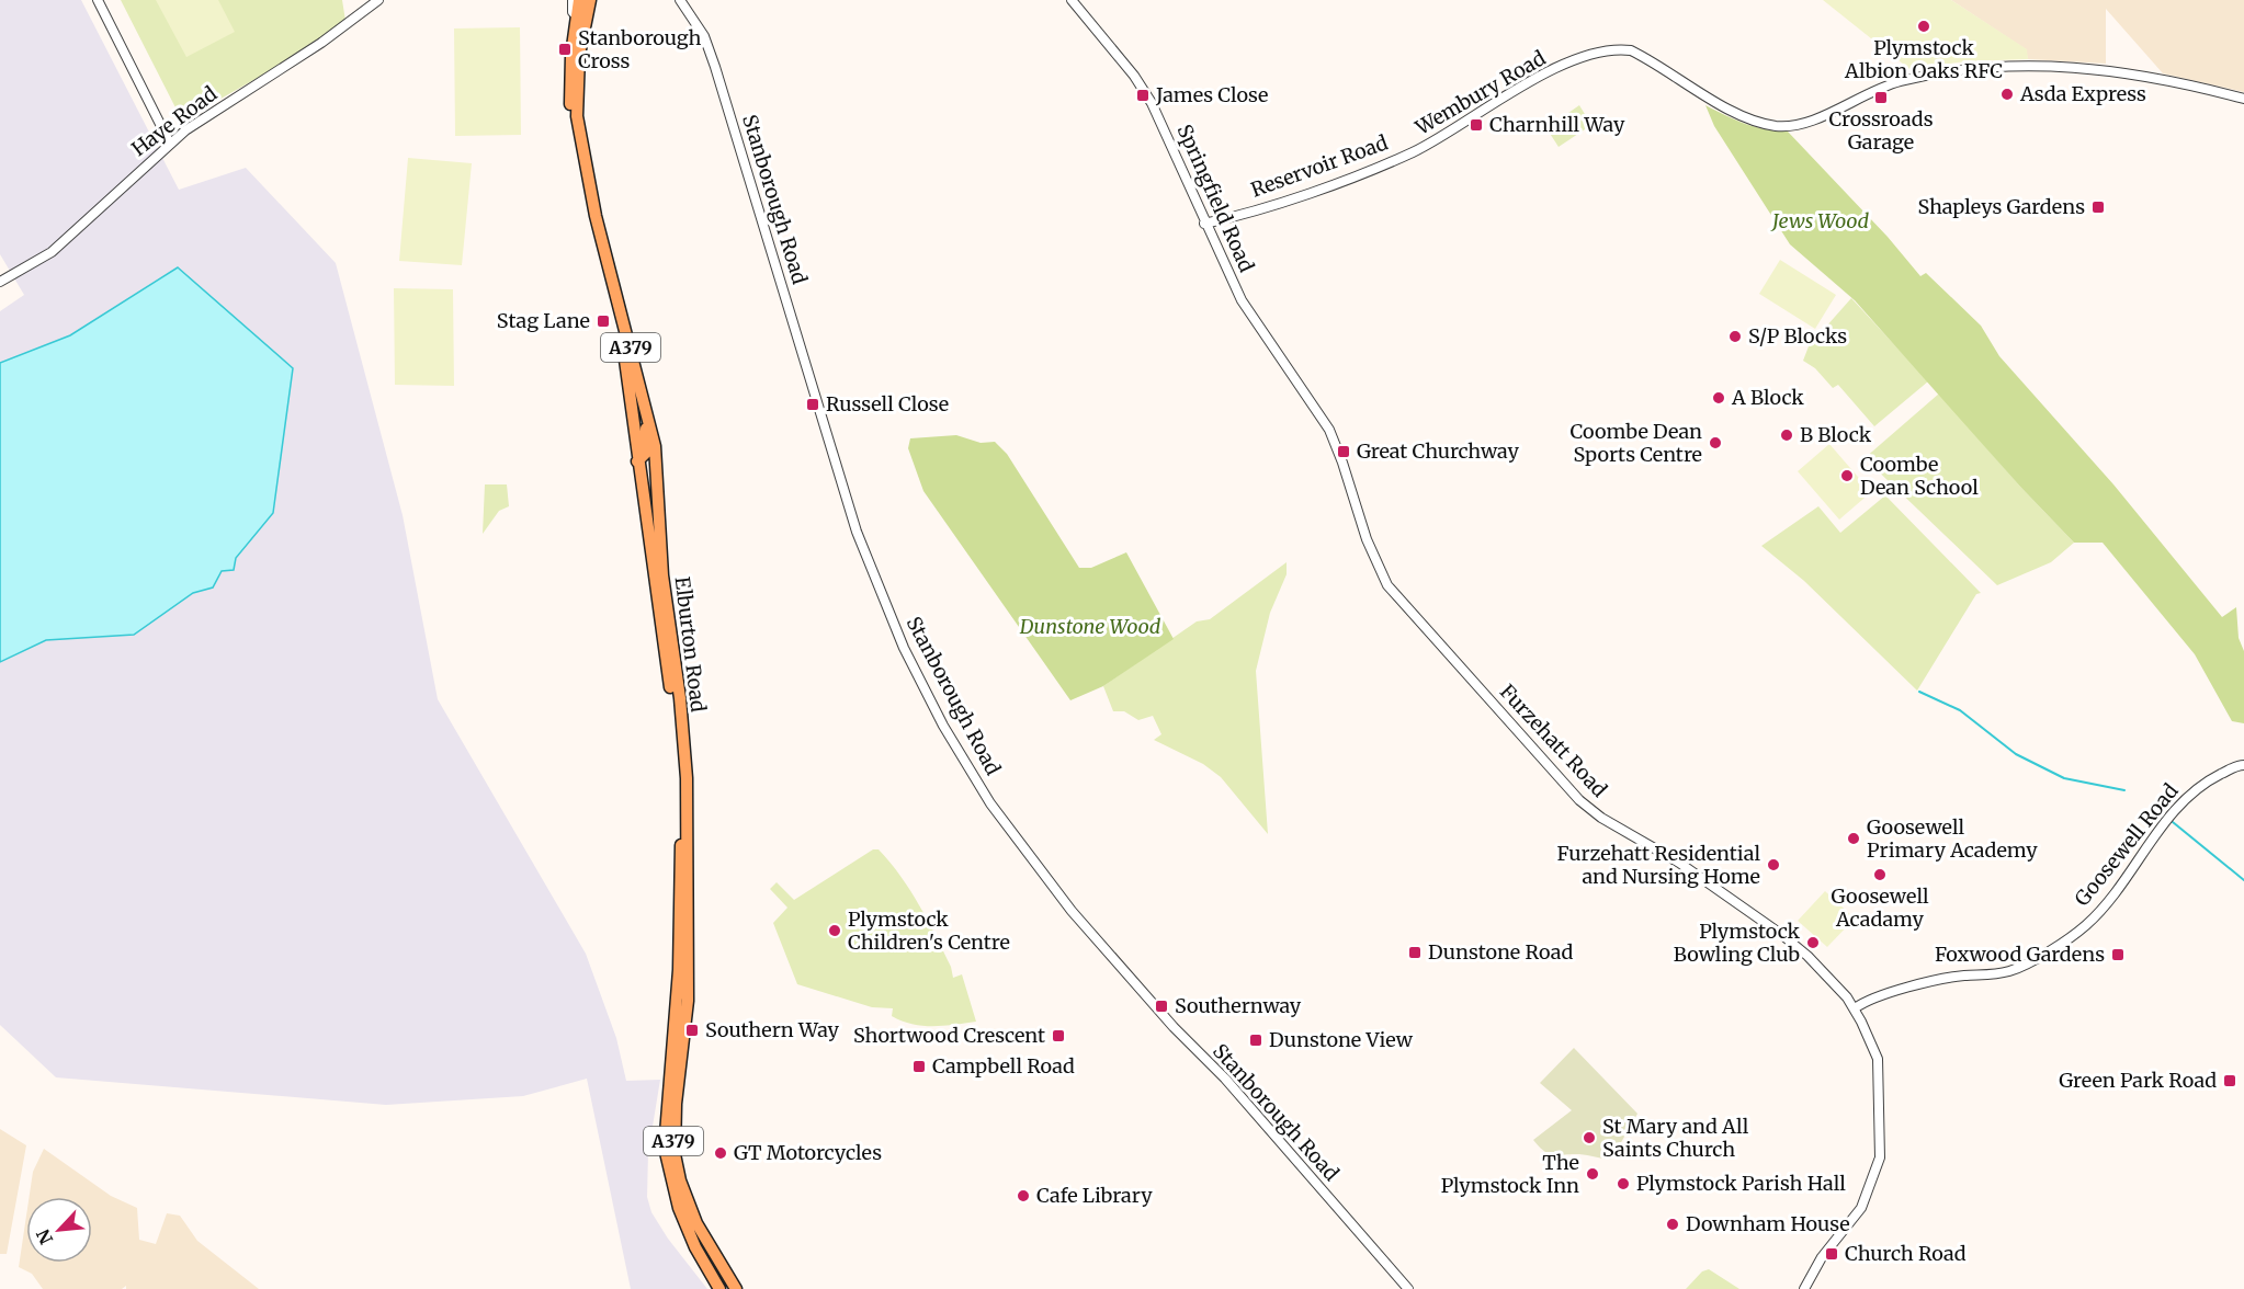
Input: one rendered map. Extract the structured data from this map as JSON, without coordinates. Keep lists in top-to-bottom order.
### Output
{
  "streets": {
    "main road": ["A379", "Elburton Road"],
    "street": [
      "Wembury Road",
      "Haye Road",
      "Reservoir Road",
      "Springfield Road",
      "Stanborough Road",
      "Furzehatt Road",
      "Goosewell Road"
    ]
  },
  "crossings": [
    ["Wembury Road", "Reservoir Road"],
    ["Reservoir Road", "Springfield Road"],
    ["Springfield Road", "Furzehatt Road"],
    ["A379", "Elburton Road"],
    ["Furzehatt Road", "Goosewell Road"]
  ],
  "parks": ["Jews Wood", "Dunstone Wood"],
  "places": {
    "other": [
      "Plymstock Albion Oaks RFC",
      "Asda Express",
      "S/P Blocks",
      "A Block",
      "B Block",
      "Coombe Dean Sports Centre",
      "Coombe Dean School",
      "Goosewell Primary Academy",
      "Furzehatt Residential and Nursing Home",
      "Goosewell Acadamy",
      "Plymstock Children's Centre",
      "Plymstock Bowling Club",
      "St Mary and All Saints Church",
      "GT Motorcycles",
      "The Plymstock Inn",
      "Plymstock Parish Hall",
      "Cafe Library",
      "Downham House"
    ],
    "transit": [
      "Stanborough Cross",
      "James Close",
      "Crossroads Garage",
      "Charnhill Way",
      "Shapleys Gardens",
      "Stag Lane",
      "Russell Close",
      "Great Churchway",
      "Dunstone Road",
      "Foxwood Gardens",
      "Southernway",
      "Southern Way",
      "Shortwood Crescent",
      "Dunstone View",
      "Campbell Road",
      "Green Park Road",
      "Church Road"
    ]
  },
  "north": "bottom left"
}
